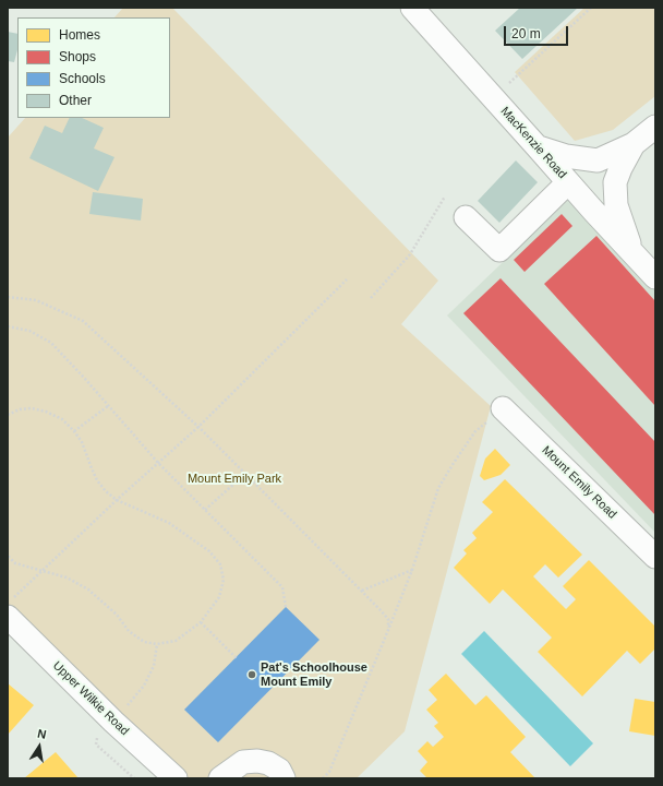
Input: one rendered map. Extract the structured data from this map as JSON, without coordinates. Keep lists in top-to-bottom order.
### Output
{
  "streets": {
    "street": ["MacKenzie Road", "Mount Emily Road", "Upper Wilkie Road"]
  },
  "parks": ["Mount Emily Park"],
  "places": ["Pat's Schoolhouse Mount Emily"],
  "legend": [
    "Homes",
    "Shops",
    "Schools",
    "Other"
  ],
  "scale_bar": "20 m",
  "north": "top"
}
